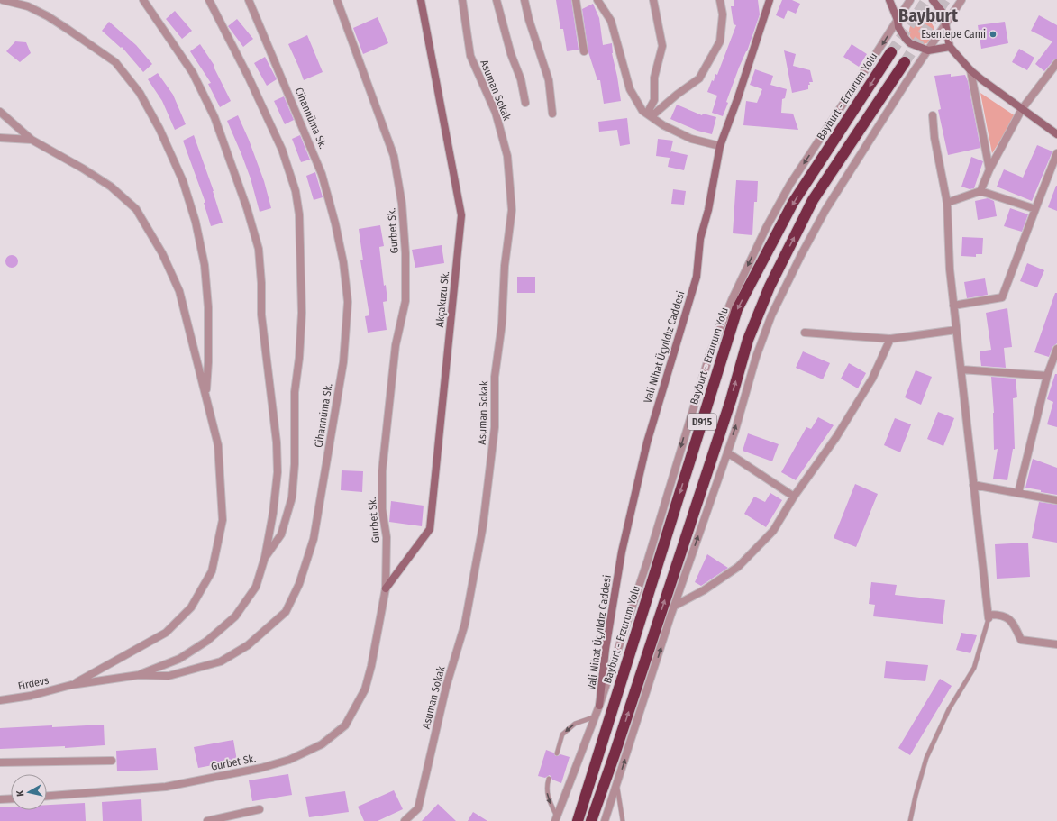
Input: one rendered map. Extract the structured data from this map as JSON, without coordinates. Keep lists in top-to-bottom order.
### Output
{
  "streets": {
    "highway": ["Bayburt - Erzurum Yolu", "D915"],
    "main road": ["Akçakuzu Sk.", "Vali Nihat Üçyıldız Caddesi"],
    "street": [
      "Asuman Sokak",
      "Cihannüma Sk.",
      "Gurbet Sk.",
      "Firdevs"
    ]
  },
  "crossings": [
    ["Cihannüma Sk.", "Firdevs"],
    ["Gurbet Sk.", "Akçakuzu Sk."]
  ],
  "districts": ["Bayburt"],
  "places": ["Esentepe Cami"],
  "north": "left"
}
